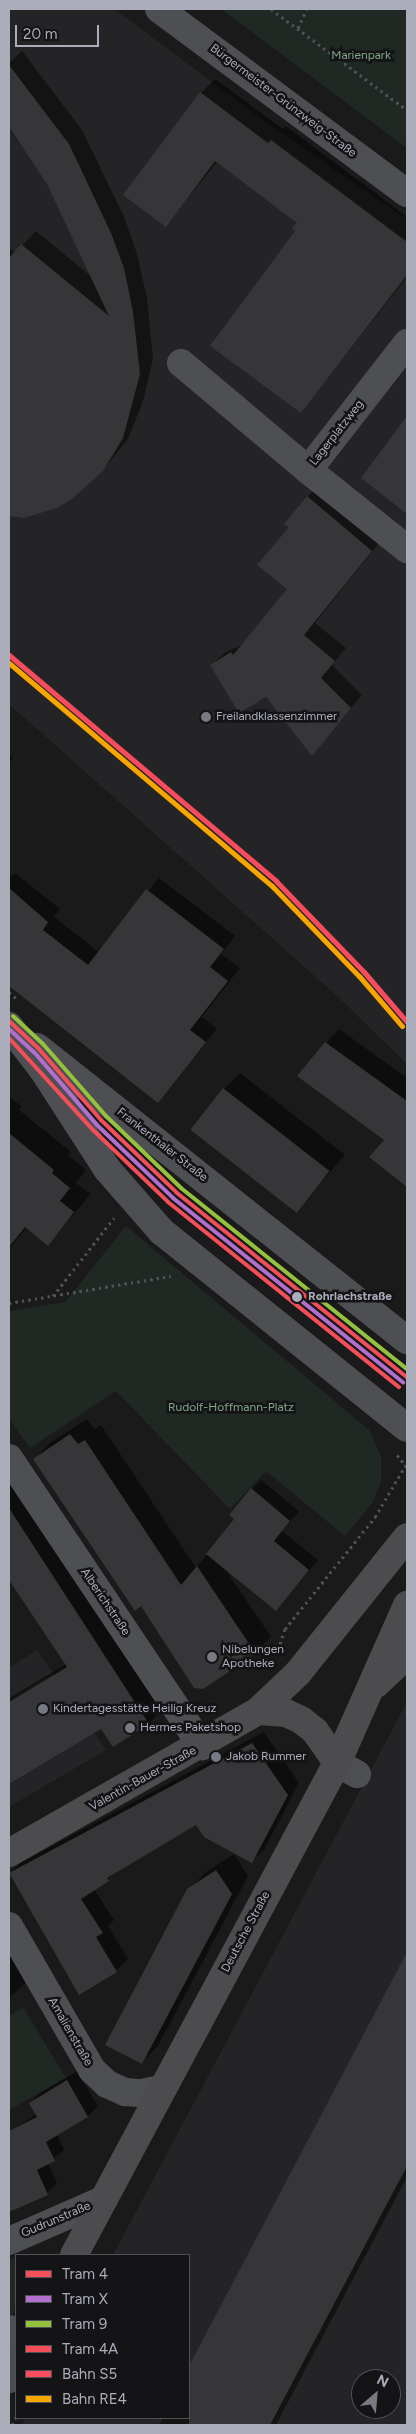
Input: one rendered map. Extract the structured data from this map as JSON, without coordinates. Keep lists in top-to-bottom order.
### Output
{
  "streets": {
    "main road": ["Valentin-Bauer-Straße", "Deutsche Straße"],
    "street": [
      "Bürgermeister-Grünzweig-Straße",
      "Lagerplatzweg",
      "Frankenthaler Straße",
      "Alberichstraße",
      "Amalienstraße",
      "Gudrunstraße"
    ]
  },
  "crossings": [
    ["Alberichstraße", "Valentin-Bauer-Straße"],
    ["Deutsche Straße", "Amalienstraße"],
    ["Deutsche Straße", "Gudrunstraße"]
  ],
  "parks": ["Marienpark", "Rudolf-Hoffmann-Platz"],
  "places": [
    "Freilandklassenzimmer",
    "Rohrlachstraße",
    "Nibelungen Apotheke",
    "Kindertagesstätte Heilig Kreuz",
    "Hermes Paketshop",
    "Jakob Rummer"
  ],
  "lines": [
    "rail line S5",
    "rail line RE4",
    "tram line 9",
    "tram line 4",
    "tram line X",
    "tram line 4A"
  ],
  "legend": [
    "Tram 4",
    "Tram X",
    "Tram 9",
    "Tram 4A",
    "Bahn S5",
    "Bahn RE4"
  ],
  "scale_bar": "20 m",
  "north": "top right"
}
